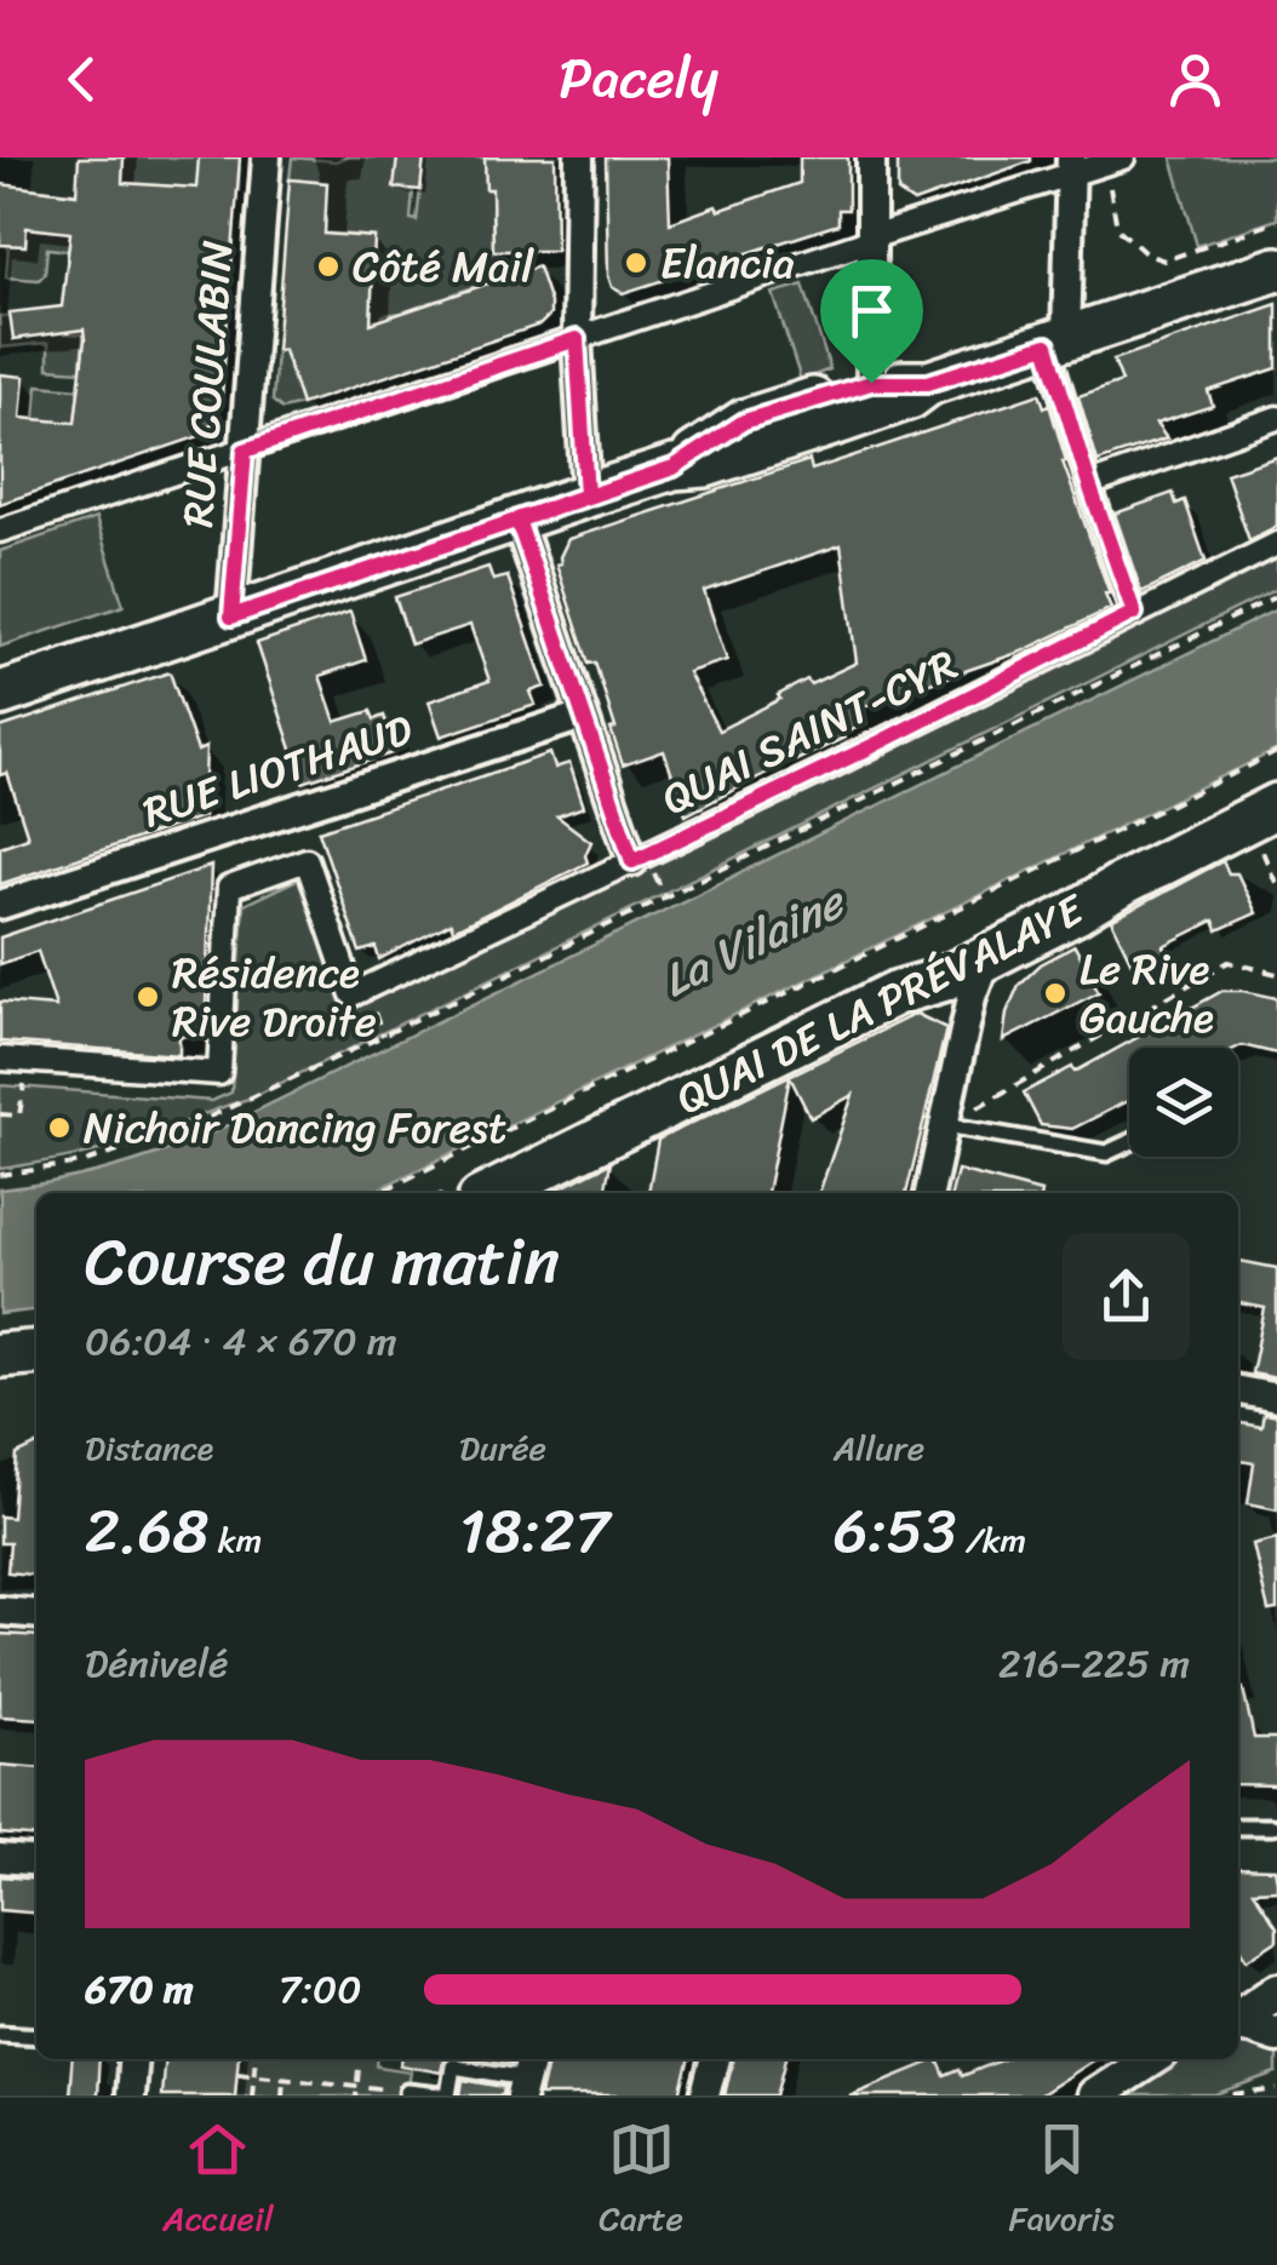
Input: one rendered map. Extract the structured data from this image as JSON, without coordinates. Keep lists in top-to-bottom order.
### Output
{
  "streets": {
    "main road": ["QUAI DE LA PRÉVALAYE"],
    "street": ["RUE COULABIN", "QUAI SAINT-CYR", "RUE LIOTHAUD"]
  },
  "water": ["La Vilaine"],
  "places": [
    "Elancia",
    "Côté Mail",
    "Le Rive Gauche",
    "Résidence Rive Droite",
    "Nichoir Dancing Forest"
  ],
  "page": {
    "header": "Pacely",
    "heading": ["Course du matin", "06:04 · 4 × 670 m"],
    "stats": [
      ["Distance", "2.68 km"],
      ["Durée", "18:27"],
      ["Allure", "6:53 /km"]
    ],
    "chart": ["Dénivelé", "216–225 m"],
    "list": [
      {
        "name": "670 m",
        "note": "7:00"
      }
    ],
    "tabs": ["Accueil", "Carte", "Favoris"]
  }
}
